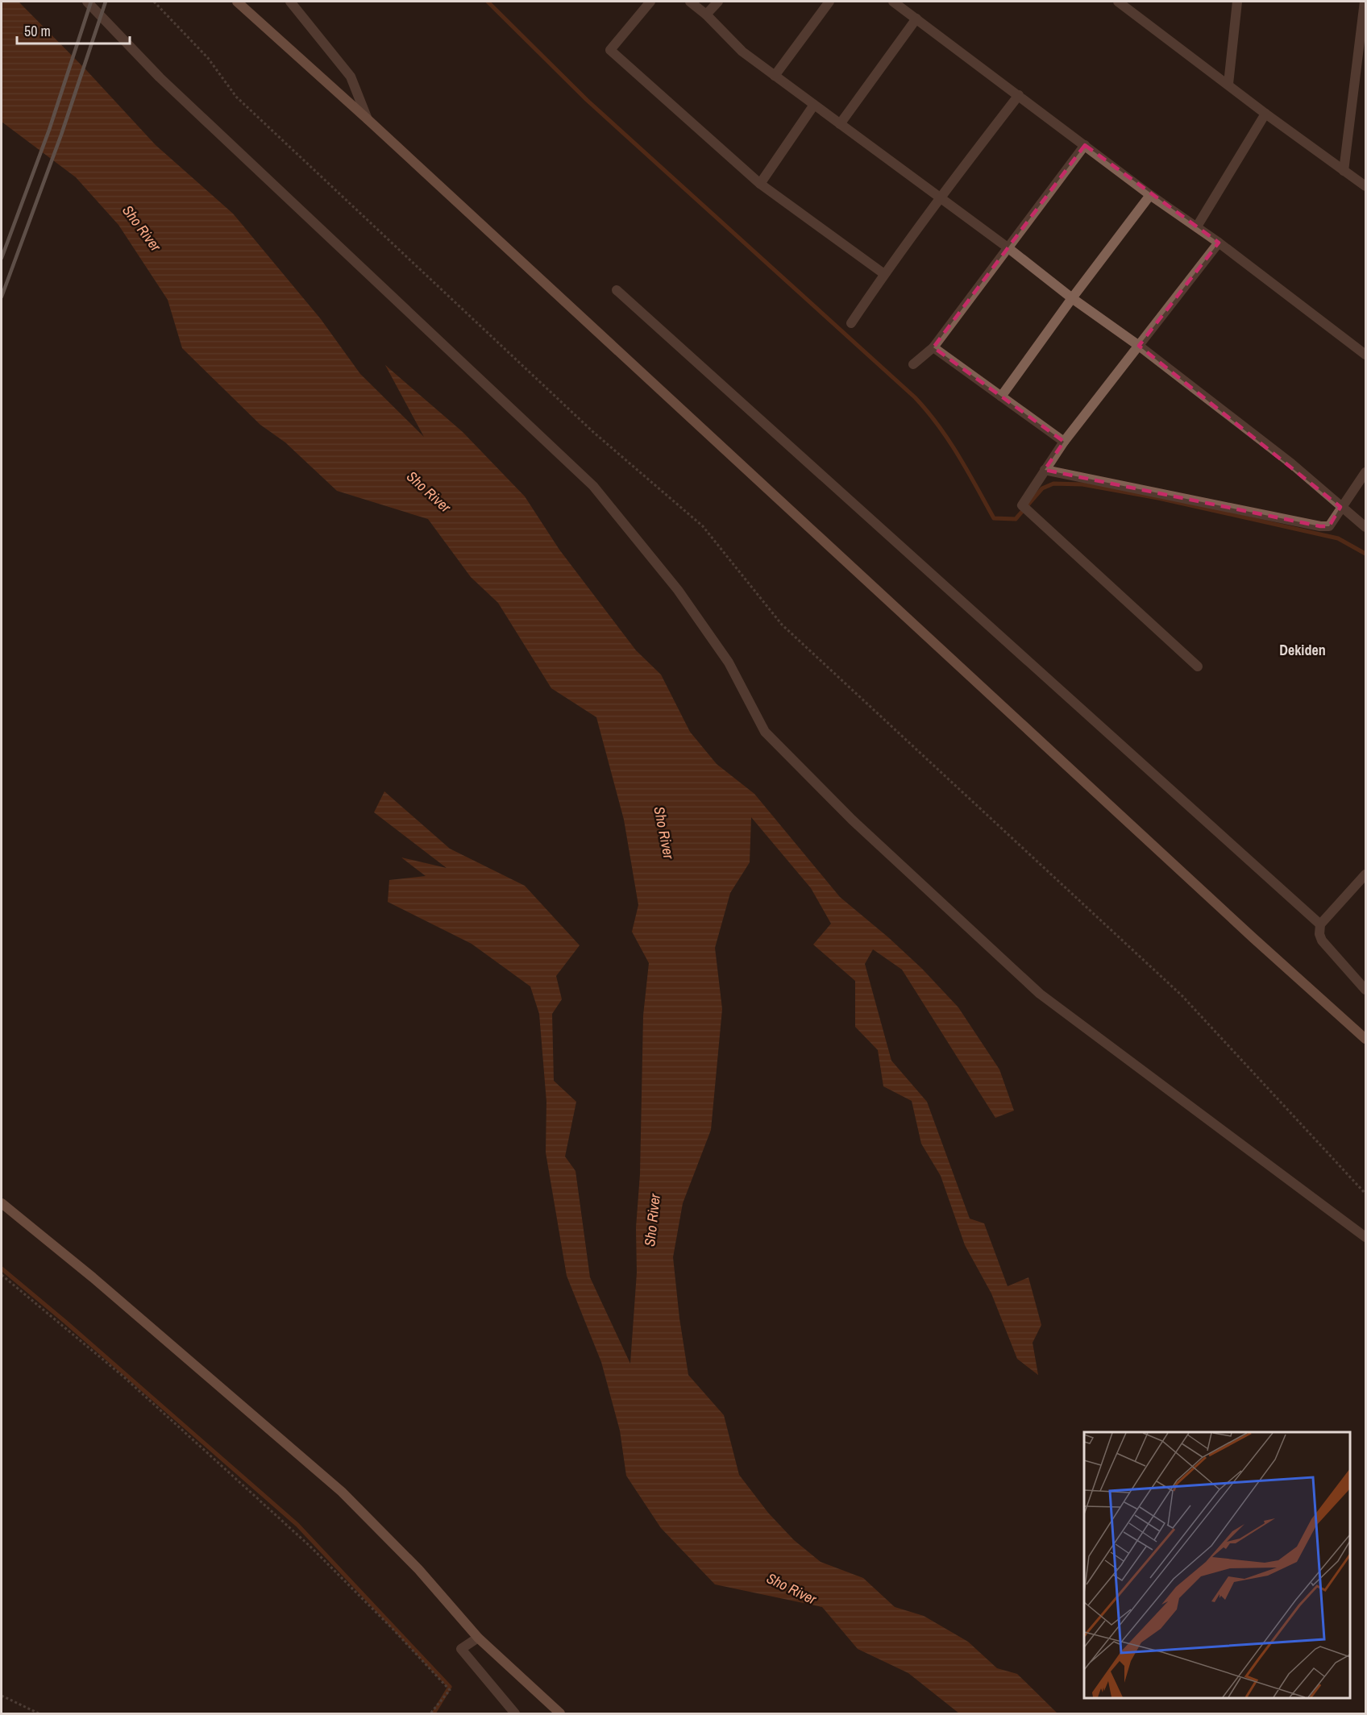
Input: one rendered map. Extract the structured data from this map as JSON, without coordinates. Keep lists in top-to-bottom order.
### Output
{
  "districts": ["Dekiden"],
  "water": ["Sho River"],
  "scale_bar": "50 m"
}
